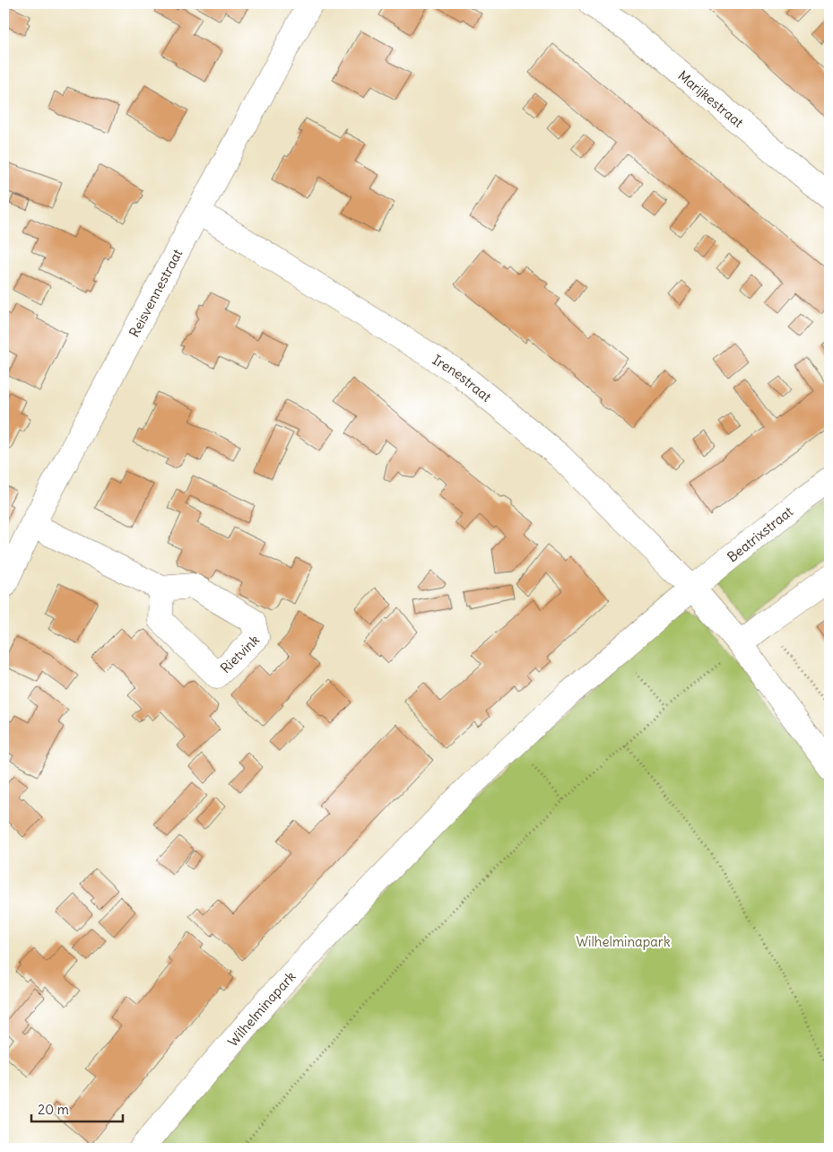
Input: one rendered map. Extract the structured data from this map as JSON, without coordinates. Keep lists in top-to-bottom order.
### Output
{
  "streets": {
    "street": [
      "Marijkestraat",
      "Reisvennestraat",
      "Irenestraat",
      "Beatrixstraat",
      "Wilhelminapark"
    ]
  },
  "crossings": [
    ["Reisvennestraat", "Irenestraat"],
    ["Irenestraat", "Beatrixstraat"],
    ["Irenestraat", "Wilhelminapark"],
    ["Beatrixstraat", "Wilhelminapark"]
  ],
  "parks": ["Wilhelminapark"],
  "scale_bar": "20 m"
}
